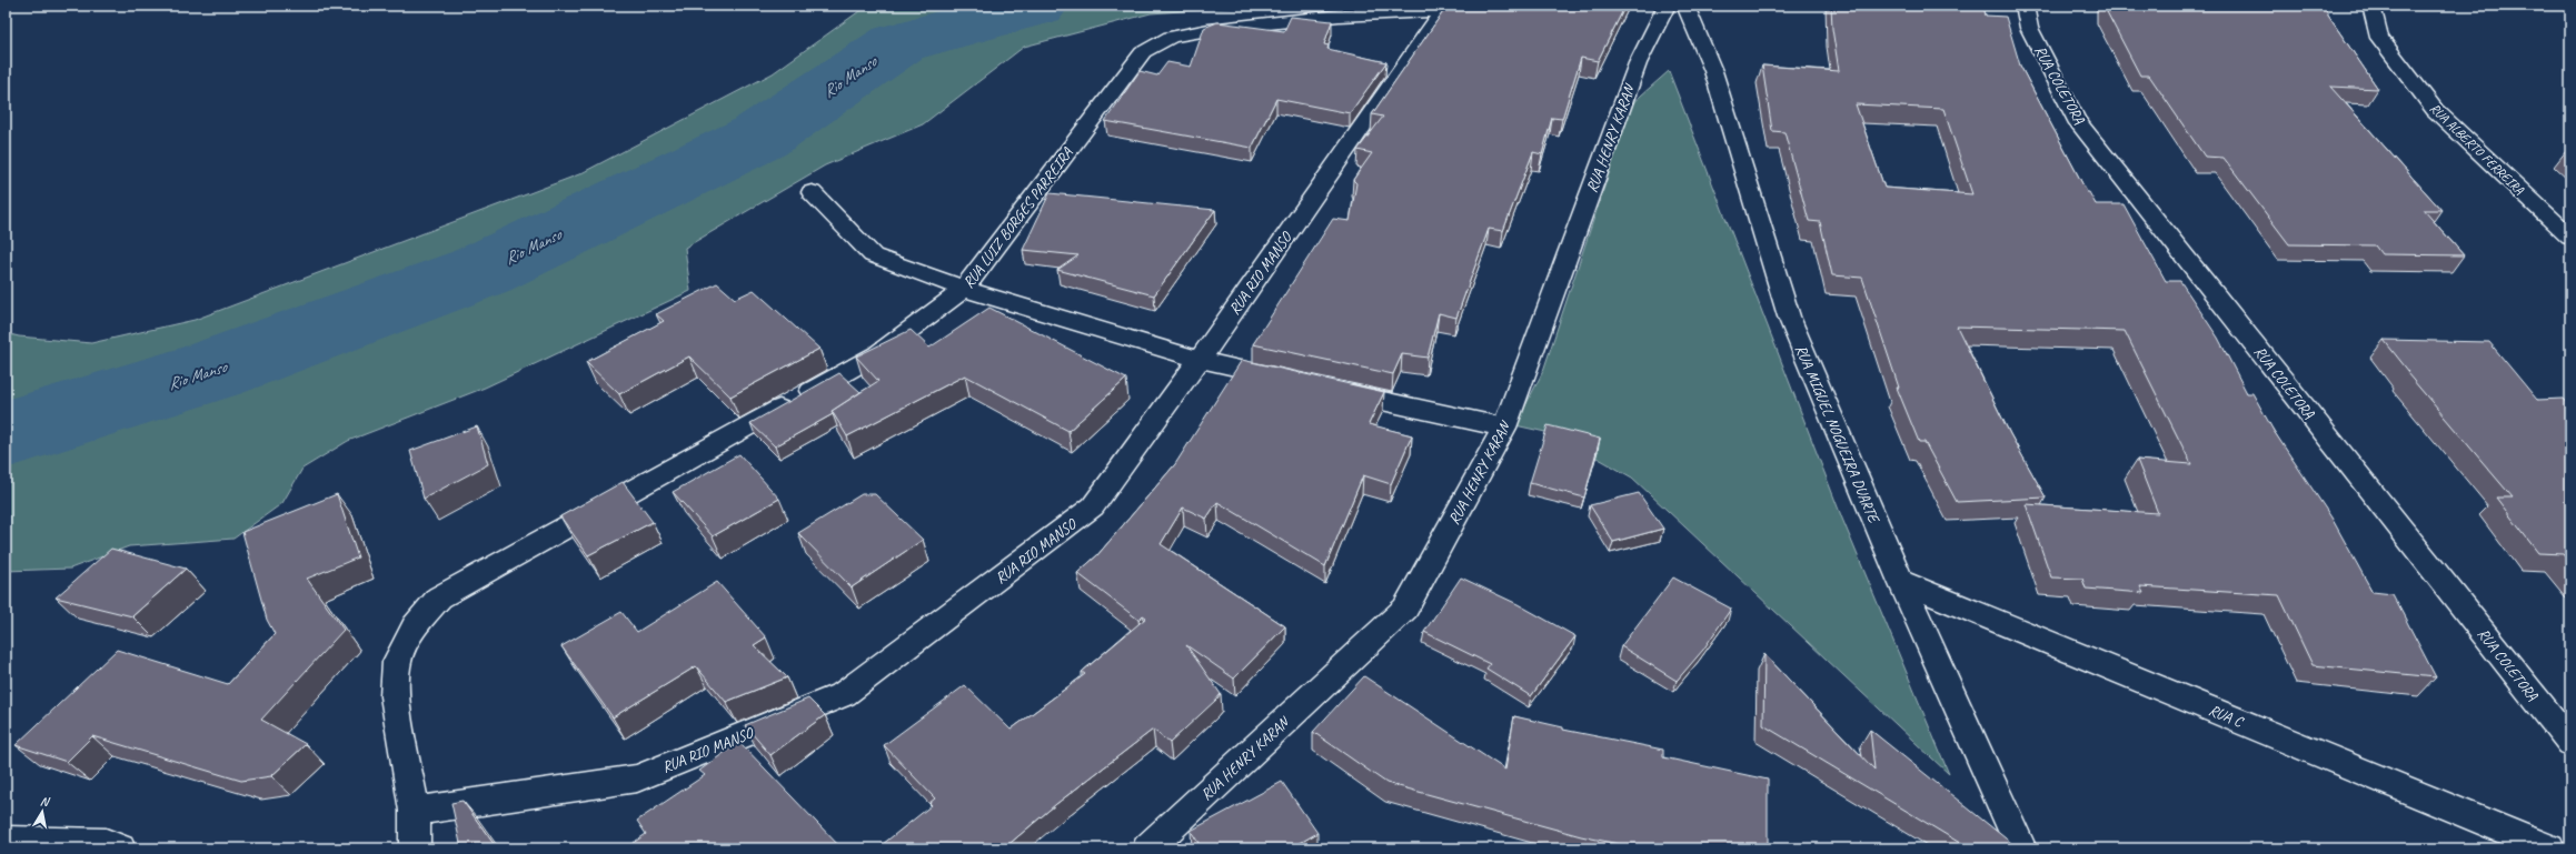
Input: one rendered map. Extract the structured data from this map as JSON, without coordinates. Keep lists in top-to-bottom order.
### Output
{
  "streets": {
    "street": [
      "RUA COLETORA",
      "RUA HENRY KARAN",
      "RUA ALBERTO FERREIRA",
      "RUA LUIZ BORGES PARREIRA",
      "RUA RIO MANSO",
      "RUA MIGUEL NOGUEIRA DUARTE",
      "RUA C"
    ]
  },
  "crossings": [
    ["RUA LUIZ BORGES PARREIRA", "RUA RIO MANSO"],
    ["RUA MIGUEL NOGUEIRA DUARTE", "RUA C"]
  ],
  "water": ["Rio Manso"],
  "north": "top"
}
